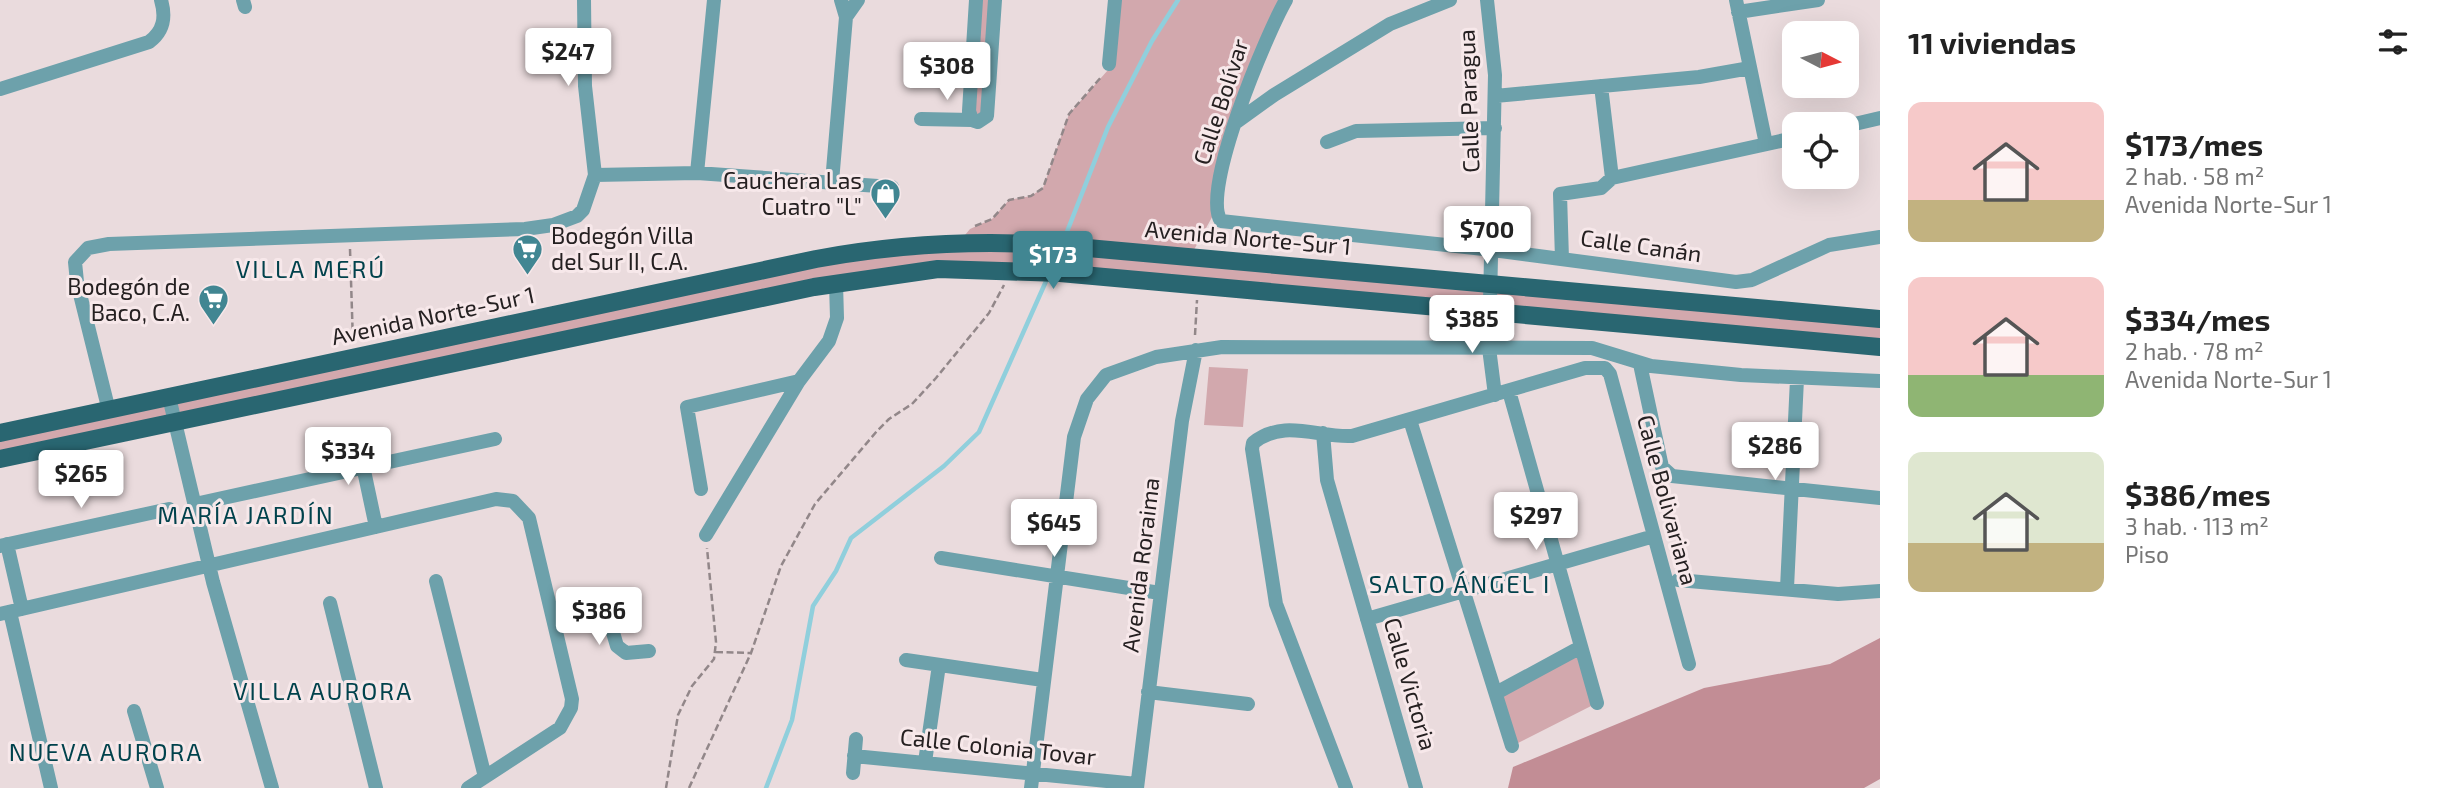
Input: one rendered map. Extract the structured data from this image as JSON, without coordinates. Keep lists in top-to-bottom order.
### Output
{
  "streets": {
    "main road": ["Avenida Norte-Sur 1"],
    "street": [
      "Calle Paragua",
      "Calle Bolívar",
      "Calle Canán",
      "Calle Bolivariana",
      "Avenida Roraima",
      "Calle Victoria",
      "Calle Colonia Tovar"
    ]
  },
  "crossings": [
    ["Calle Paragua", "Avenida Norte-Sur 1"],
    ["Calle Paragua", "Calle Canán"],
    ["Calle Paragua", "Calle Bolivariana"],
    ["Calle Bolívar", "Calle Canán"],
    ["Avenida Roraima", "Calle Colonia Tovar"]
  ],
  "districts": [
    "VILLA MERÚ",
    "MARÍA JARDÍN",
    "SALTO ÁNGEL I",
    "VILLA AURORA",
    "NUEVA AURORA"
  ],
  "places": {
    "shop": ["Cauchera Las Cuatro \"L\""],
    "supermarket": ["Bodegón Villa del Sur II, C.A.", "Bodegón de Baco, C.A."]
  },
  "north": "right",
  "page": {
    "heading": "11 viviendas",
    "price": [
      "$247",
      "$308",
      "$700",
      "$173",
      "$385",
      "$286",
      "$334",
      "$265",
      "$297",
      "$645",
      "$386"
    ],
    "list": [
      {
        "name": "$173/mes",
        "note": "2 hab. · 58 m² · Avenida Norte-Sur 1"
      },
      {
        "name": "$334/mes",
        "note": "2 hab. · 78 m² · Avenida Norte-Sur 1"
      },
      {
        "name": "$386/mes",
        "note": "3 hab. · 113 m² · Piso"
      }
    ]
  }
}
